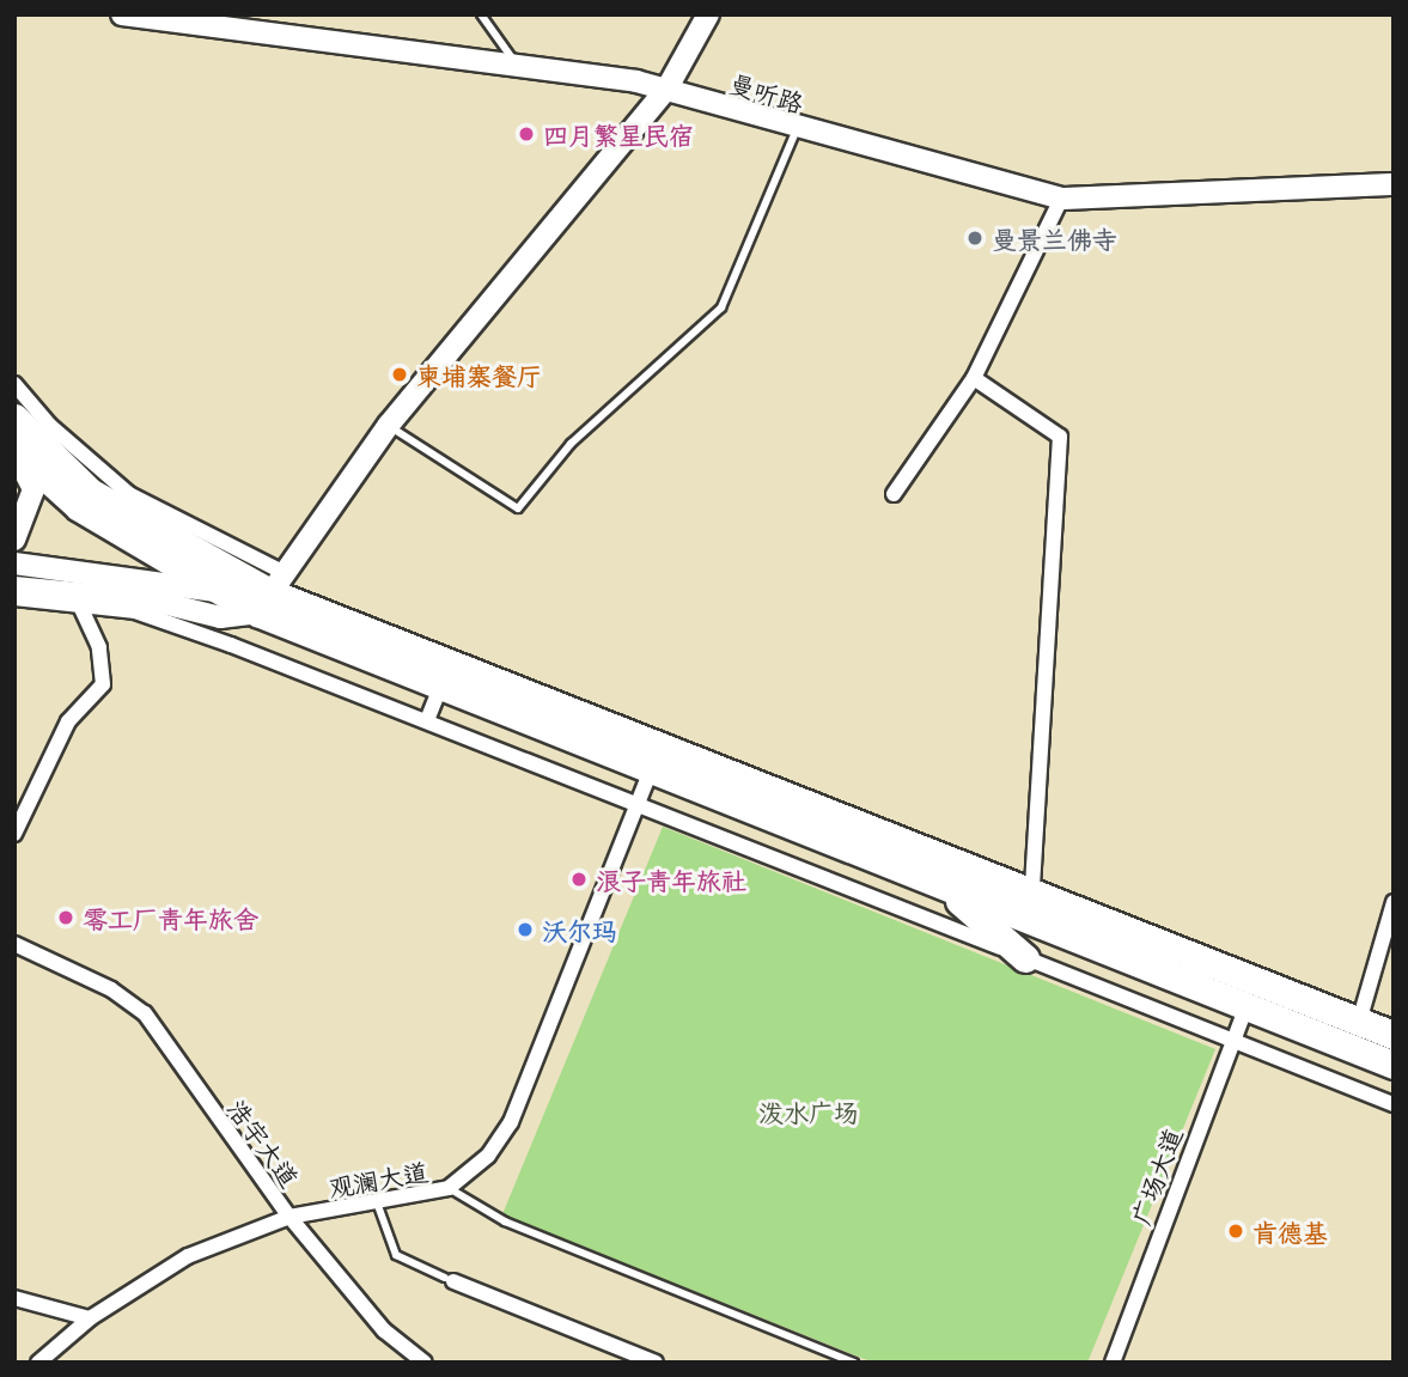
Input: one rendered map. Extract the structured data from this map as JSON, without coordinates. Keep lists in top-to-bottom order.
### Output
{
  "streets": {
    "street": [
      "曼听路",
      "浩宇大道",
      "广场大道",
      "观澜大道"
    ]
  },
  "crossings": [
    ["浩宇大道", "观澜大道"]
  ],
  "parks": ["泼水广场"],
  "places": [
    "四月繁星民宿",
    "曼景兰佛寺",
    "柬埔寨餐厅",
    "浪子青年旅社",
    "零工厂青年旅舍",
    "沃尔玛",
    "肯德基"
  ]
}
